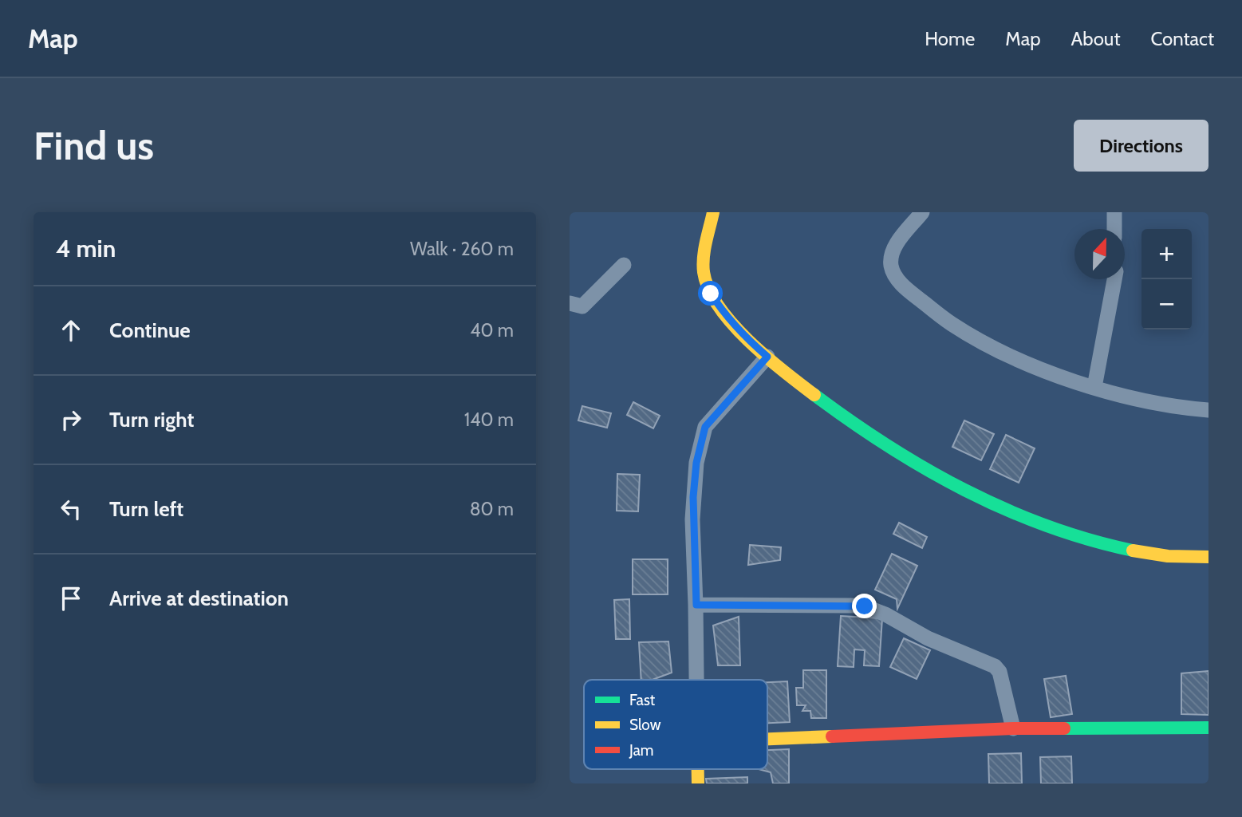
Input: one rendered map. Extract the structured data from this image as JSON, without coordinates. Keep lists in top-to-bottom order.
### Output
{
  "legend": ["Fast", "Slow", "Jam"],
  "north": "top",
  "page": {
    "header": "Map",
    "nav": [
      "Home",
      "Map",
      "About",
      "Contact"
    ],
    "buttons": "Directions",
    "title": "Find us",
    "heading": ["4 min", "Walk · 260 m"],
    "map_buttons": ["+", "−"],
    "list": [
      ["Continue", "40 m"],
      ["Turn right", "140 m"],
      ["Turn left", "80 m"],
      "Arrive at destination"
    ]
  }
}
